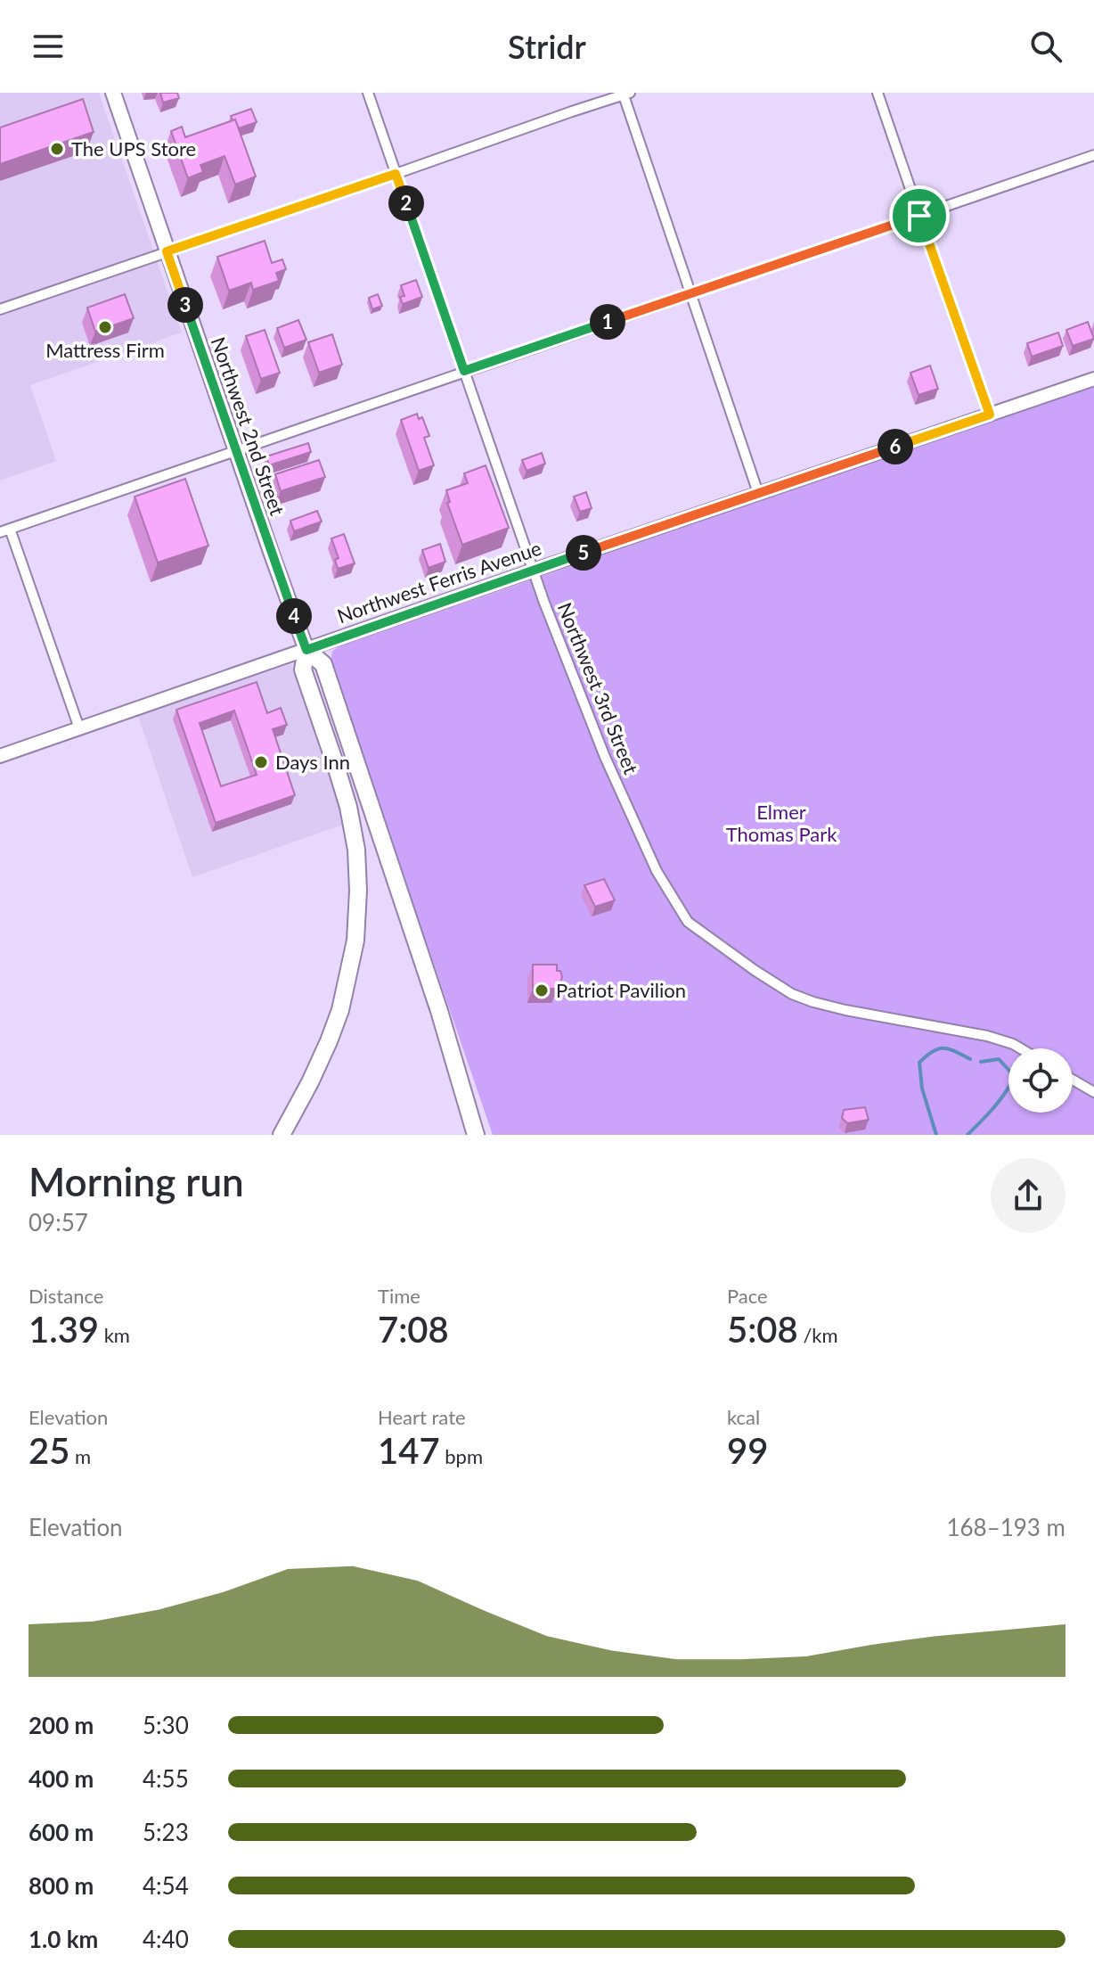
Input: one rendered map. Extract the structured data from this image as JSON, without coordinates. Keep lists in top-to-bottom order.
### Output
{
  "streets": {
    "main road": ["Northwest 2nd Street"],
    "street": ["Northwest Ferris Avenue", "Northwest 3rd Street"]
  },
  "crossings": [
    ["Northwest 2nd Street", "Northwest Ferris Avenue"],
    ["Northwest Ferris Avenue", "Northwest 3rd Street"]
  ],
  "parks": ["Elmer Thomas Park"],
  "places": [
    "The UPS Store",
    "Mattress Firm",
    "Days Inn",
    "Patriot Pavilion"
  ],
  "page": {
    "header": "Stridr",
    "pins": [
      "2",
      "3",
      "1",
      "6",
      "5",
      "4"
    ],
    "heading": ["Morning run", "09:57"],
    "stats": [
      ["Distance", "1.39 km"],
      ["Time", "7:08"],
      ["Pace", "5:08 /km"],
      ["Elevation", "25 m"],
      ["Heart rate", "147 bpm"],
      ["kcal", "99"]
    ],
    "chart": ["Elevation", "168–193 m"],
    "list": [
      {
        "name": "200 m",
        "note": "5:30"
      },
      {
        "name": "400 m",
        "note": "4:55"
      },
      {
        "name": "600 m",
        "note": "5:23"
      },
      {
        "name": "800 m",
        "note": "4:54"
      },
      {
        "name": "1.0 km",
        "note": "4:40"
      }
    ]
  }
}
